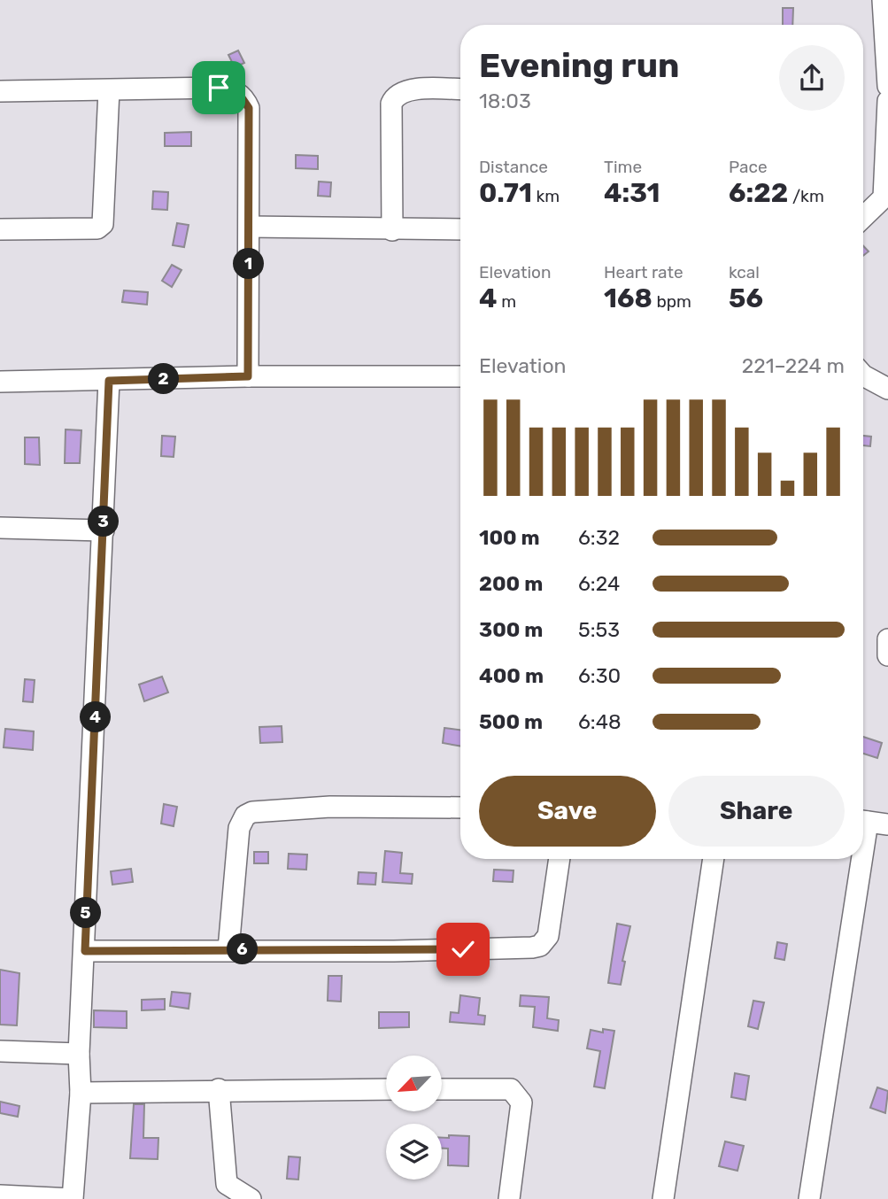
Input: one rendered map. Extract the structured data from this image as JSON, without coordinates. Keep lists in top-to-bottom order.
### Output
{
  "north": "bottom left",
  "page": {
    "heading": ["Evening run", "18:03"],
    "stats": [
      ["Distance", "0.71 km"],
      ["Time", "4:31"],
      ["Pace", "6:22 /km"],
      ["Elevation", "4 m"],
      ["Heart rate", "168 bpm"],
      ["kcal", "56"]
    ],
    "pins": [
      "1",
      "2",
      "3",
      "4",
      "5",
      "6"
    ],
    "chart": ["Elevation", "221–224 m"],
    "list": [
      {
        "name": "100 m",
        "note": "6:32"
      },
      {
        "name": "200 m",
        "note": "6:24"
      },
      {
        "name": "300 m",
        "note": "5:53"
      },
      {
        "name": "400 m",
        "note": "6:30"
      },
      {
        "name": "500 m",
        "note": "6:48"
      }
    ],
    "buttons": ["Save", "Share"]
  }
}
